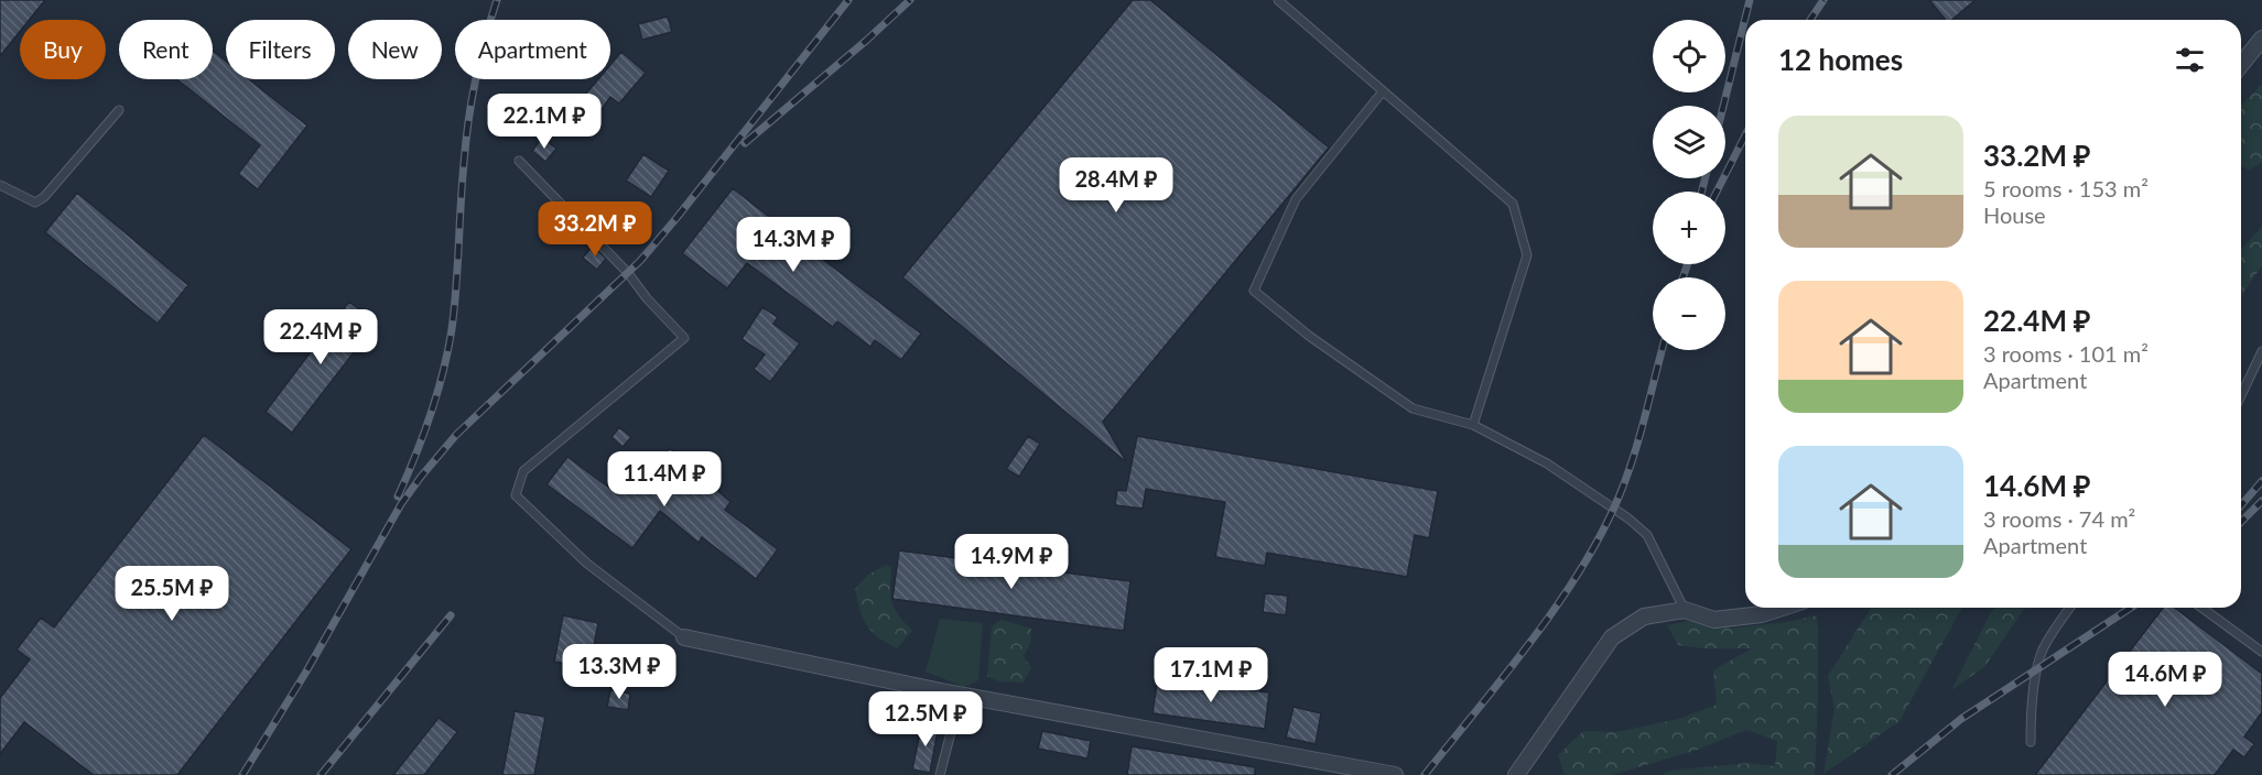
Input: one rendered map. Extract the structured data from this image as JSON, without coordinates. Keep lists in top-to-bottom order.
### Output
{
  "page": {
    "map_buttons": ["+", "−"],
    "chip": [
      "Buy",
      "Rent",
      "Filters",
      "New",
      "Apartment"
    ],
    "heading": "12 homes",
    "price": [
      "22.1M ₽",
      "28.4M ₽",
      "33.2M ₽",
      "14.3M ₽",
      "22.4M ₽",
      "11.4M ₽",
      "14.9M ₽",
      "25.5M ₽",
      "13.3M ₽",
      "17.1M ₽",
      "14.6M ₽",
      "12.5M ₽"
    ],
    "list": [
      {
        "name": "33.2M ₽",
        "note": "5 rooms · 153 m² · House"
      },
      {
        "name": "22.4M ₽",
        "note": "3 rooms · 101 m² · Apartment"
      },
      {
        "name": "14.6M ₽",
        "note": "3 rooms · 74 m² · Apartment"
      }
    ]
  }
}
